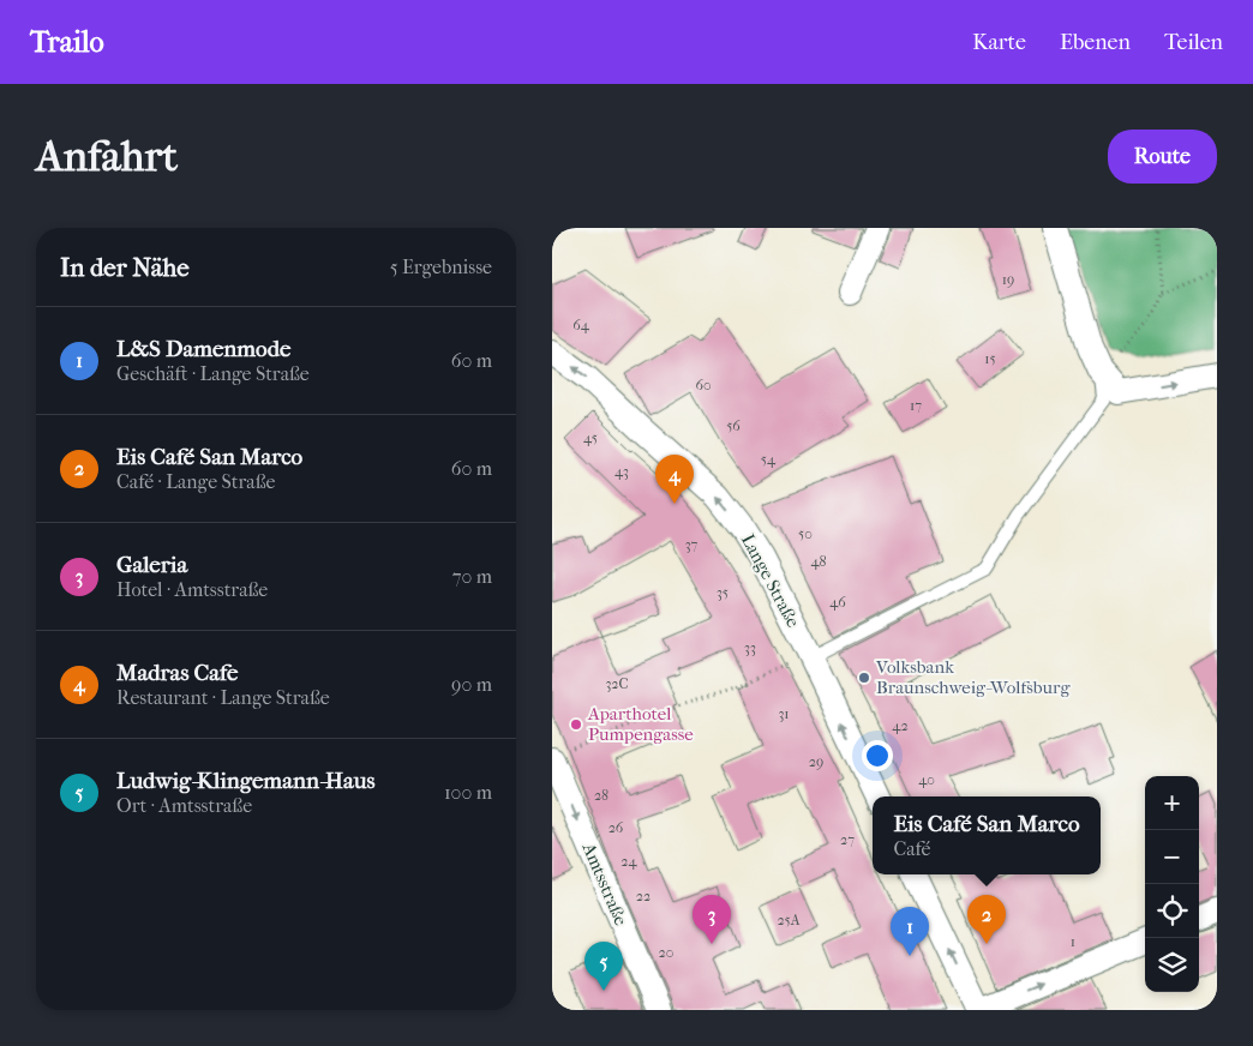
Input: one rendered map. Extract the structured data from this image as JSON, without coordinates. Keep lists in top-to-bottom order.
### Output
{
  "streets": {
    "street": ["Lange Straße", "Amtsstraße"]
  },
  "one_way": ["Lange Straße", "Amtsstraße"],
  "places": ["Volksbank Braunschweig-Wolfsburg", "Aparthotel Pumpengasse"],
  "house_numbers": [
    "19",
    "64",
    "15",
    "60",
    "17",
    "56",
    "45",
    "54",
    "43",
    "50",
    "37",
    "48",
    "35",
    "46",
    "33",
    "32C",
    "31",
    "42",
    "29",
    "40",
    "28",
    "26",
    "27",
    "24",
    "22",
    "25A",
    "1",
    "20"
  ],
  "page": {
    "header": "Trailo",
    "nav": ["Karte", "Ebenen", "Teilen"],
    "buttons": "Route",
    "title": "Anfahrt",
    "heading": ["In der Nähe", "5 Ergebnisse"],
    "list": [
      {
        "mark": "1",
        "name": "L&S Damenmode",
        "note": "Geschäft · Lange Straße",
        "value": "60 m"
      },
      {
        "mark": "2",
        "name": "Eis Café San Marco",
        "note": "Café · Lange Straße",
        "value": "60 m"
      },
      {
        "mark": "3",
        "name": "Galeria",
        "note": "Hotel · Amtsstraße",
        "value": "70 m"
      },
      {
        "mark": "4",
        "name": "Madras Cafe",
        "note": "Restaurant · Lange Straße",
        "value": "90 m"
      },
      {
        "mark": "5",
        "name": "Ludwig-Klingemann-Haus",
        "note": "Ort · Amtsstraße",
        "value": "100 m"
      }
    ],
    "pins": [
      "4",
      "2",
      "3",
      "1",
      "5"
    ],
    "map_buttons": ["+", "−"],
    "popup": ["Eis Café San Marco", "Café"]
  }
}
